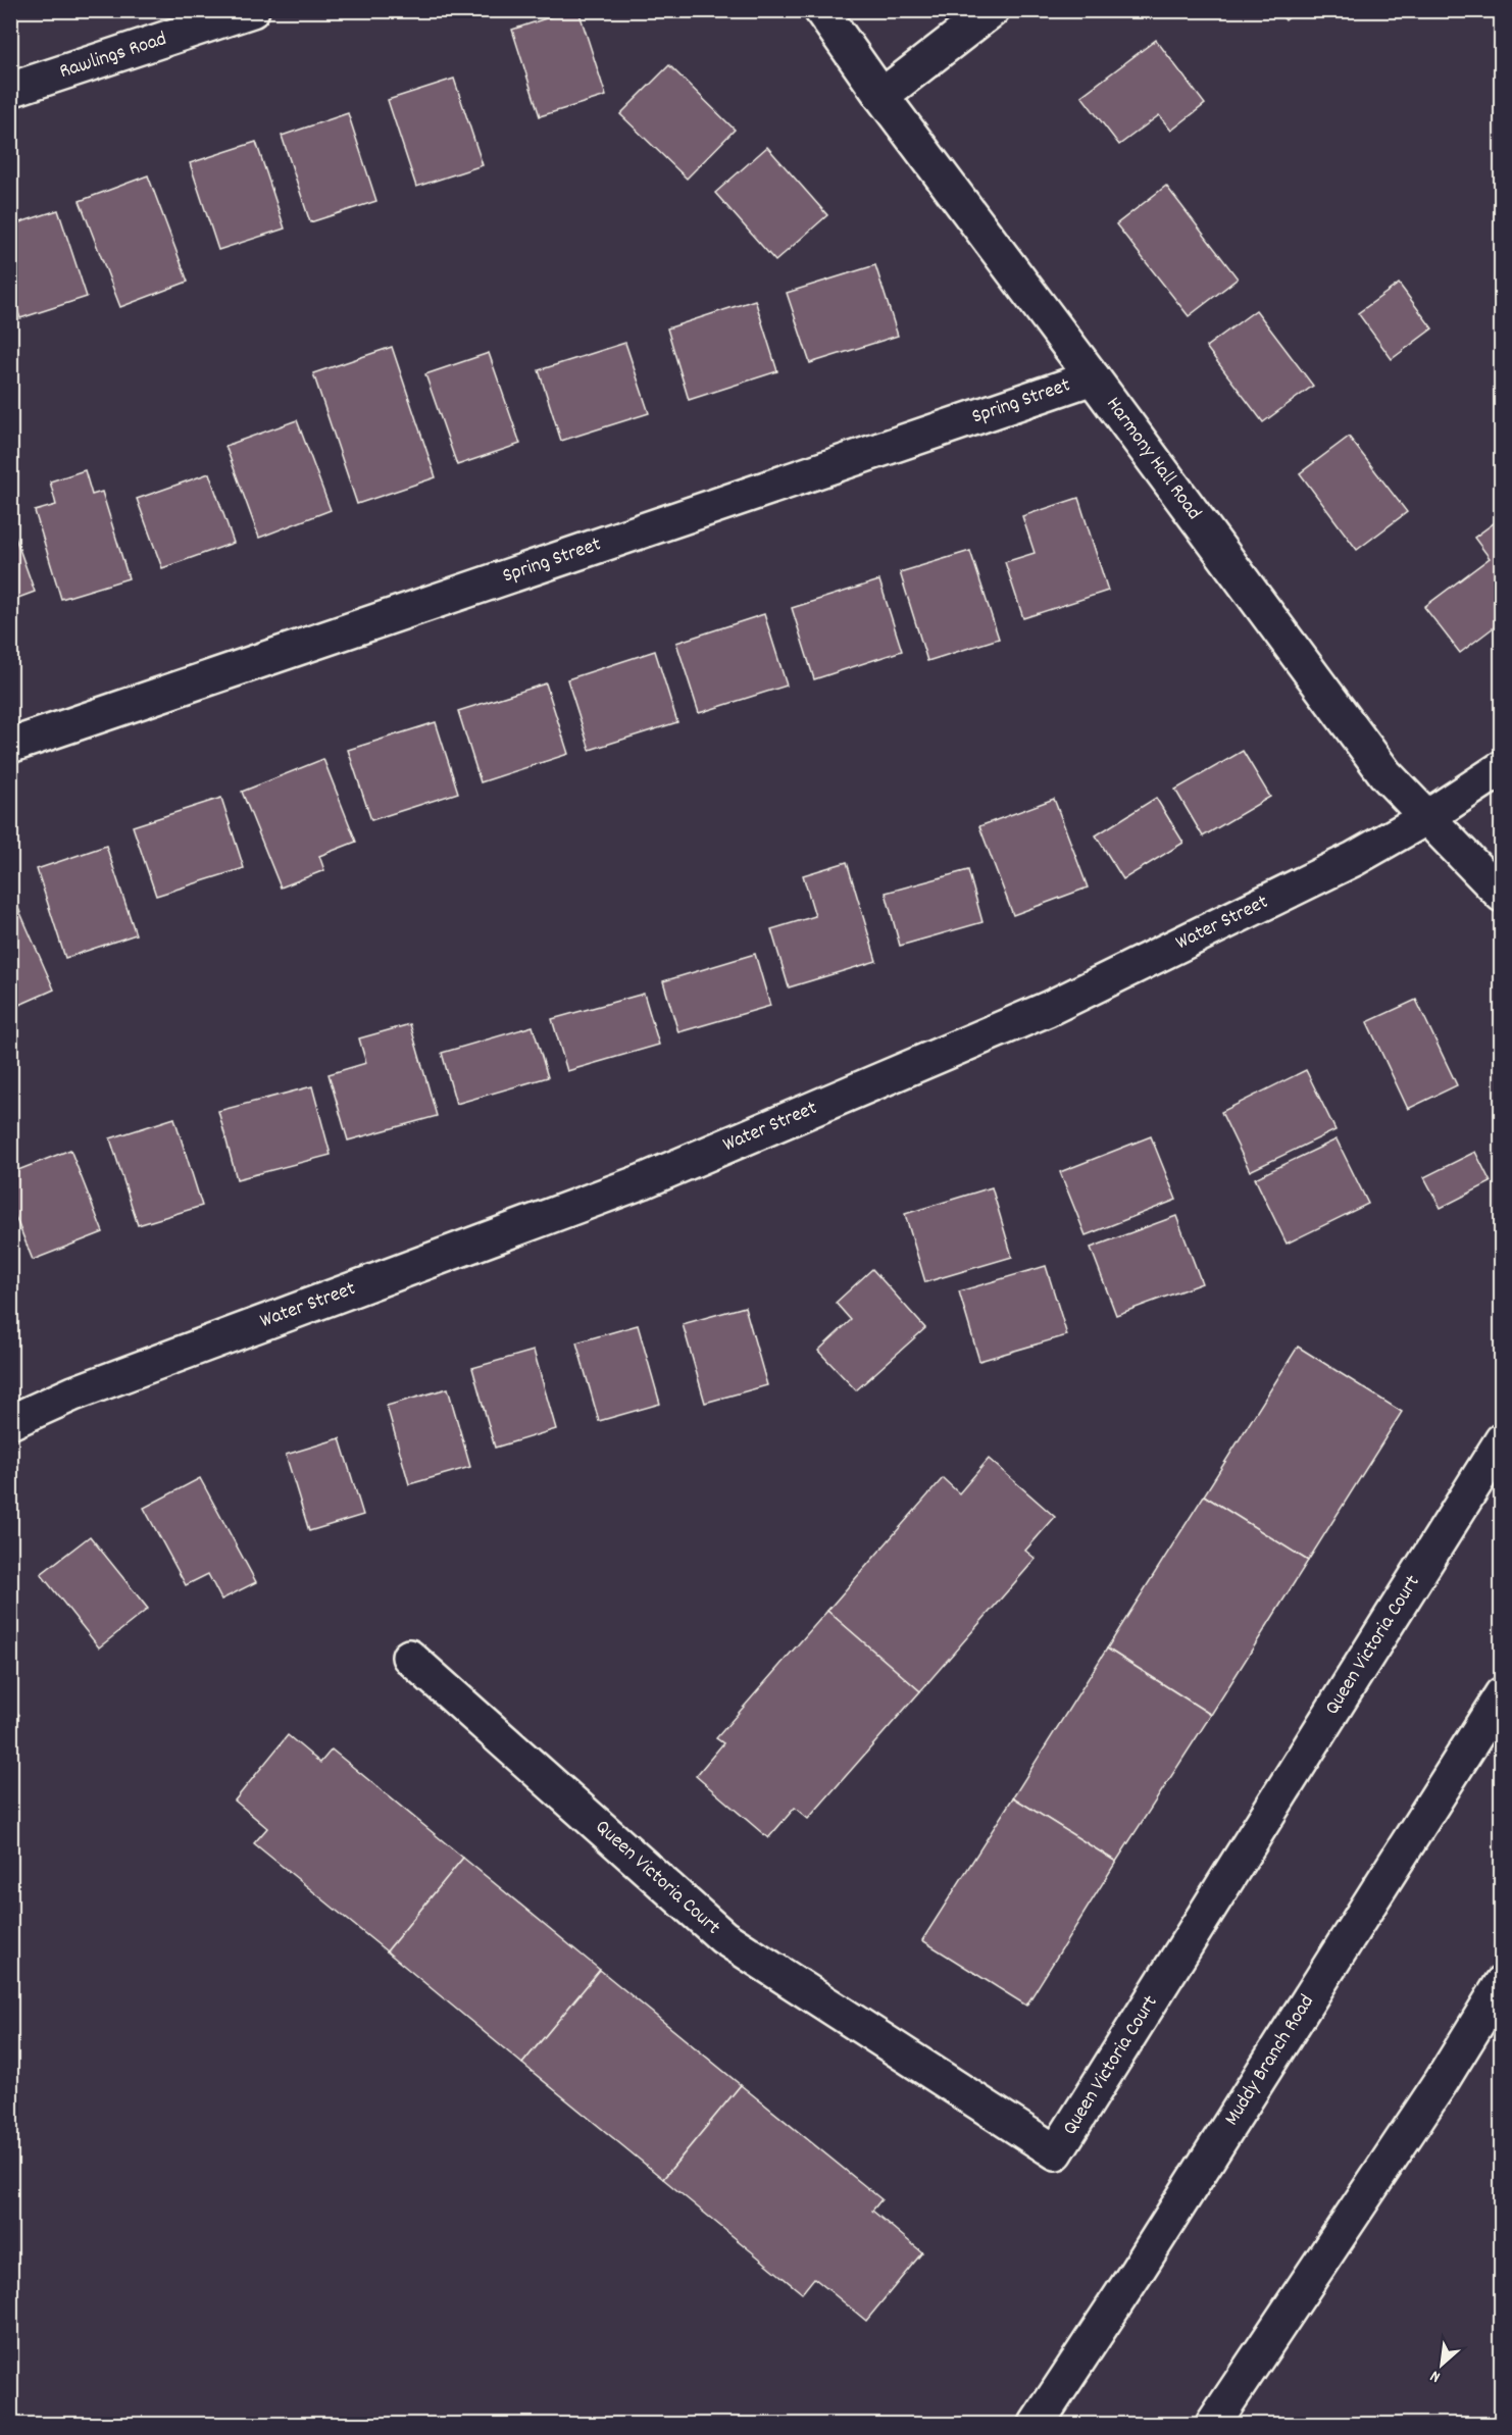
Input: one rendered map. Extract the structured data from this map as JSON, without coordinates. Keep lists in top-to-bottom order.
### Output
{
  "streets": {
    "street": [
      "Rawlings Road",
      "Spring Street",
      "Harmony Hall Road",
      "Water Street",
      "Queen Victoria Court",
      "Muddy Branch Road"
    ]
  },
  "crossings": [
    ["Spring Street", "Harmony Hall Road"],
    ["Harmony Hall Road", "Water Street"]
  ],
  "north": "bottom left"
}
